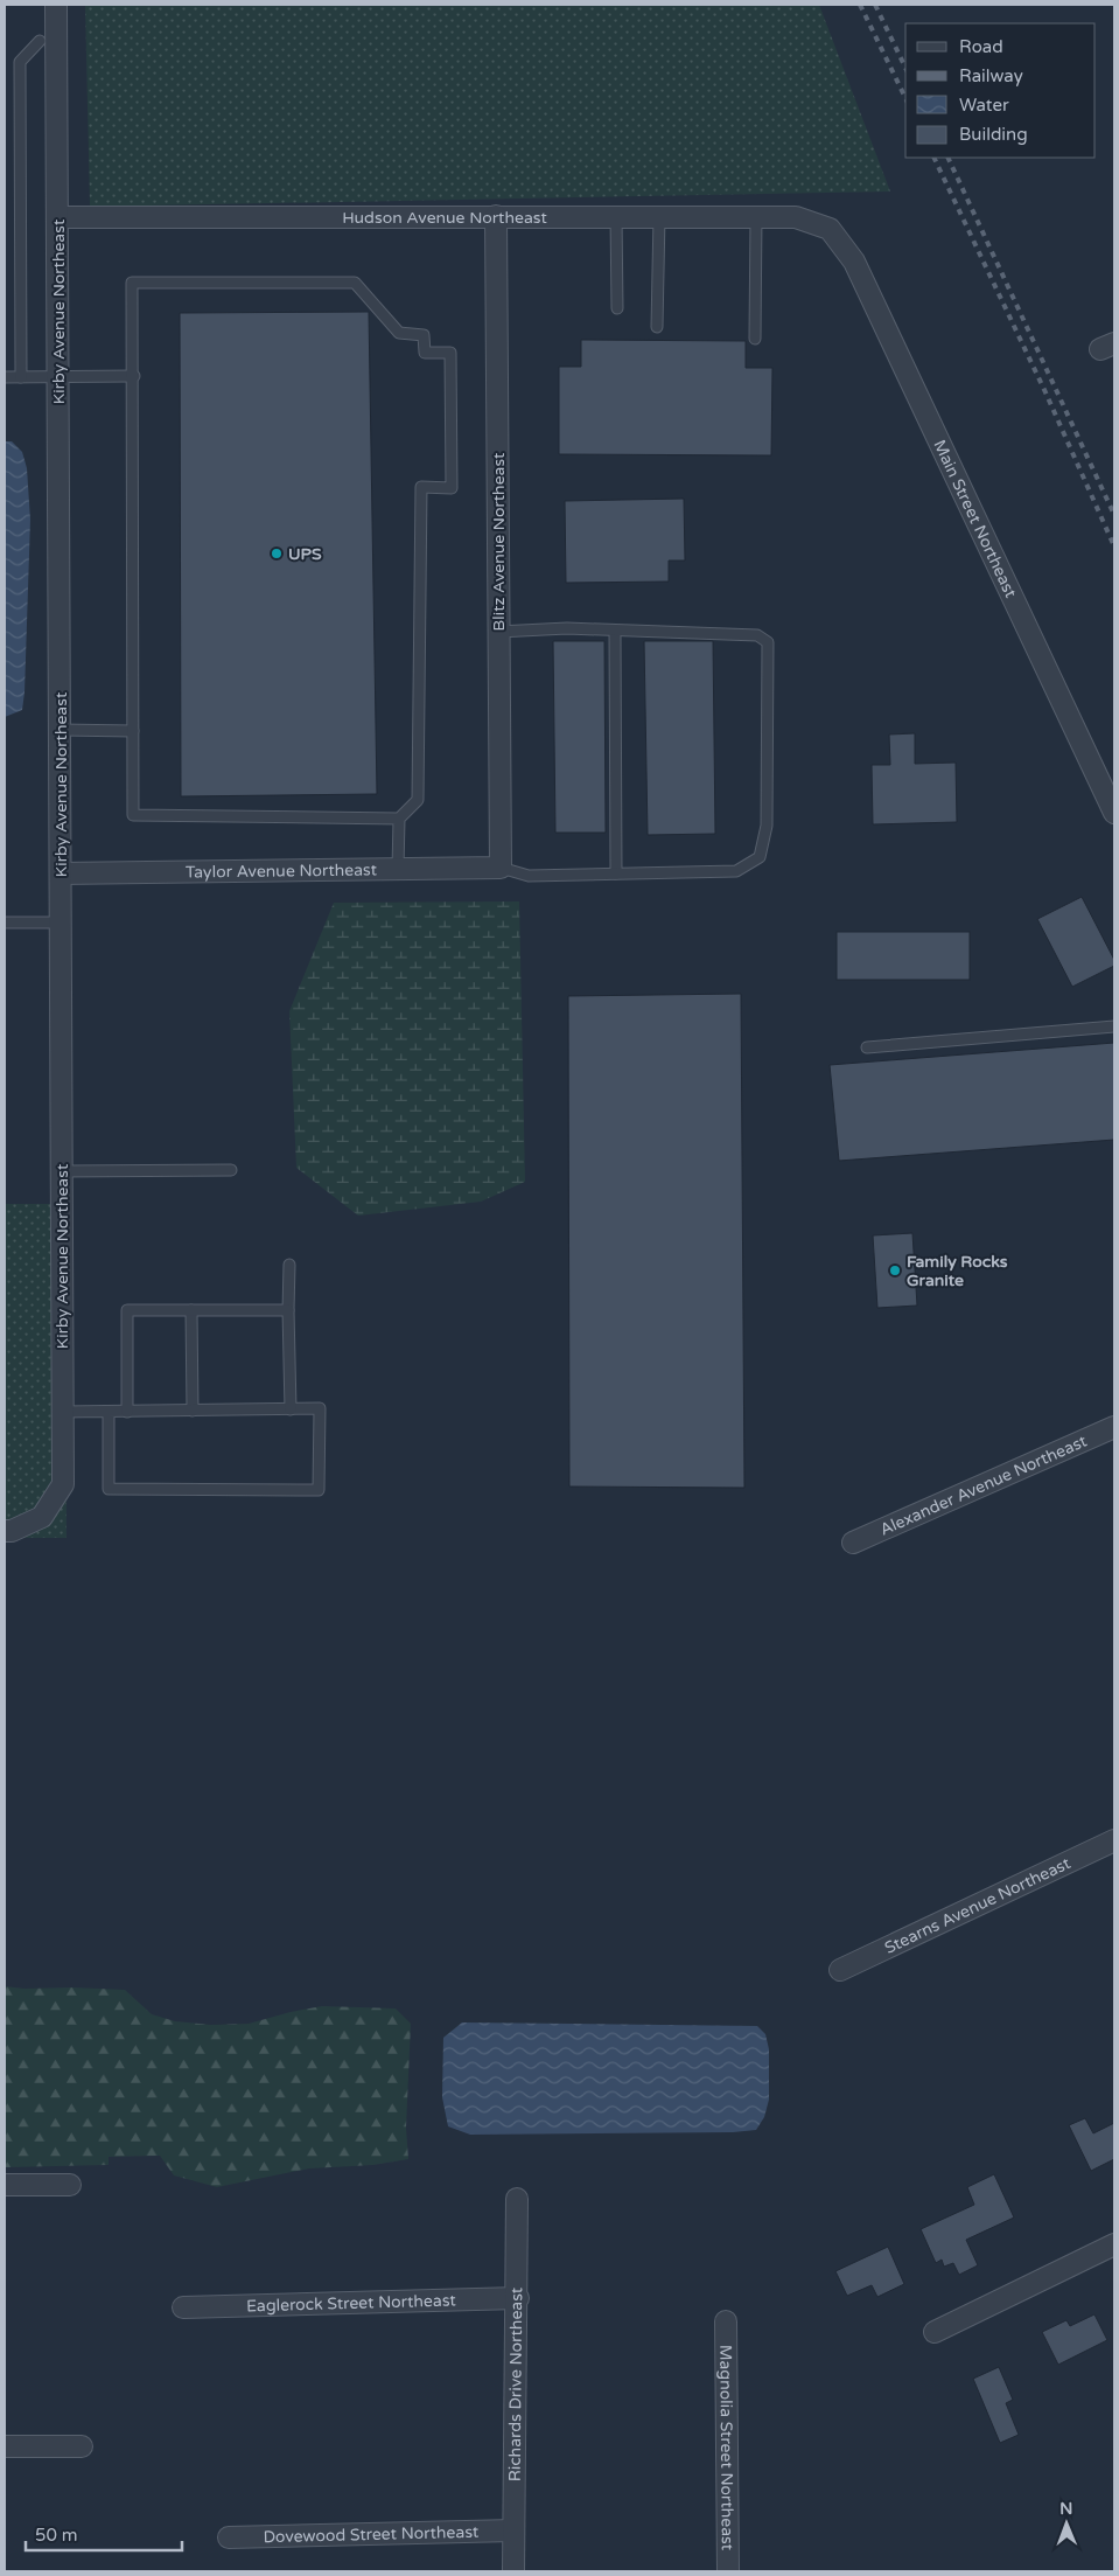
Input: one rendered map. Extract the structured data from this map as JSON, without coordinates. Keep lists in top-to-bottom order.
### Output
{
  "streets": {
    "street": [
      "Hudson Avenue Northeast",
      "Kirby Avenue Northeast",
      "Main Street Northeast",
      "Blitz Avenue Northeast",
      "Taylor Avenue Northeast",
      "Alexander Avenue Northeast",
      "Stearns Avenue Northeast",
      "Eaglerock Street Northeast",
      "Richards Drive Northeast",
      "Magnolia Street Northeast",
      "Dovewood Street Northeast"
    ]
  },
  "crossings": [
    ["Hudson Avenue Northeast", "Kirby Avenue Northeast"],
    ["Hudson Avenue Northeast", "Main Street Northeast"],
    ["Hudson Avenue Northeast", "Blitz Avenue Northeast"],
    ["Kirby Avenue Northeast", "Taylor Avenue Northeast"],
    ["Blitz Avenue Northeast", "Taylor Avenue Northeast"],
    ["Eaglerock Street Northeast", "Richards Drive Northeast"],
    ["Richards Drive Northeast", "Dovewood Street Northeast"]
  ],
  "places": ["UPS", "Family Rocks Granite"],
  "legend": [
    "Road",
    "Railway",
    "Water",
    "Building"
  ],
  "scale_bar": "50 m",
  "north": "top"
}
